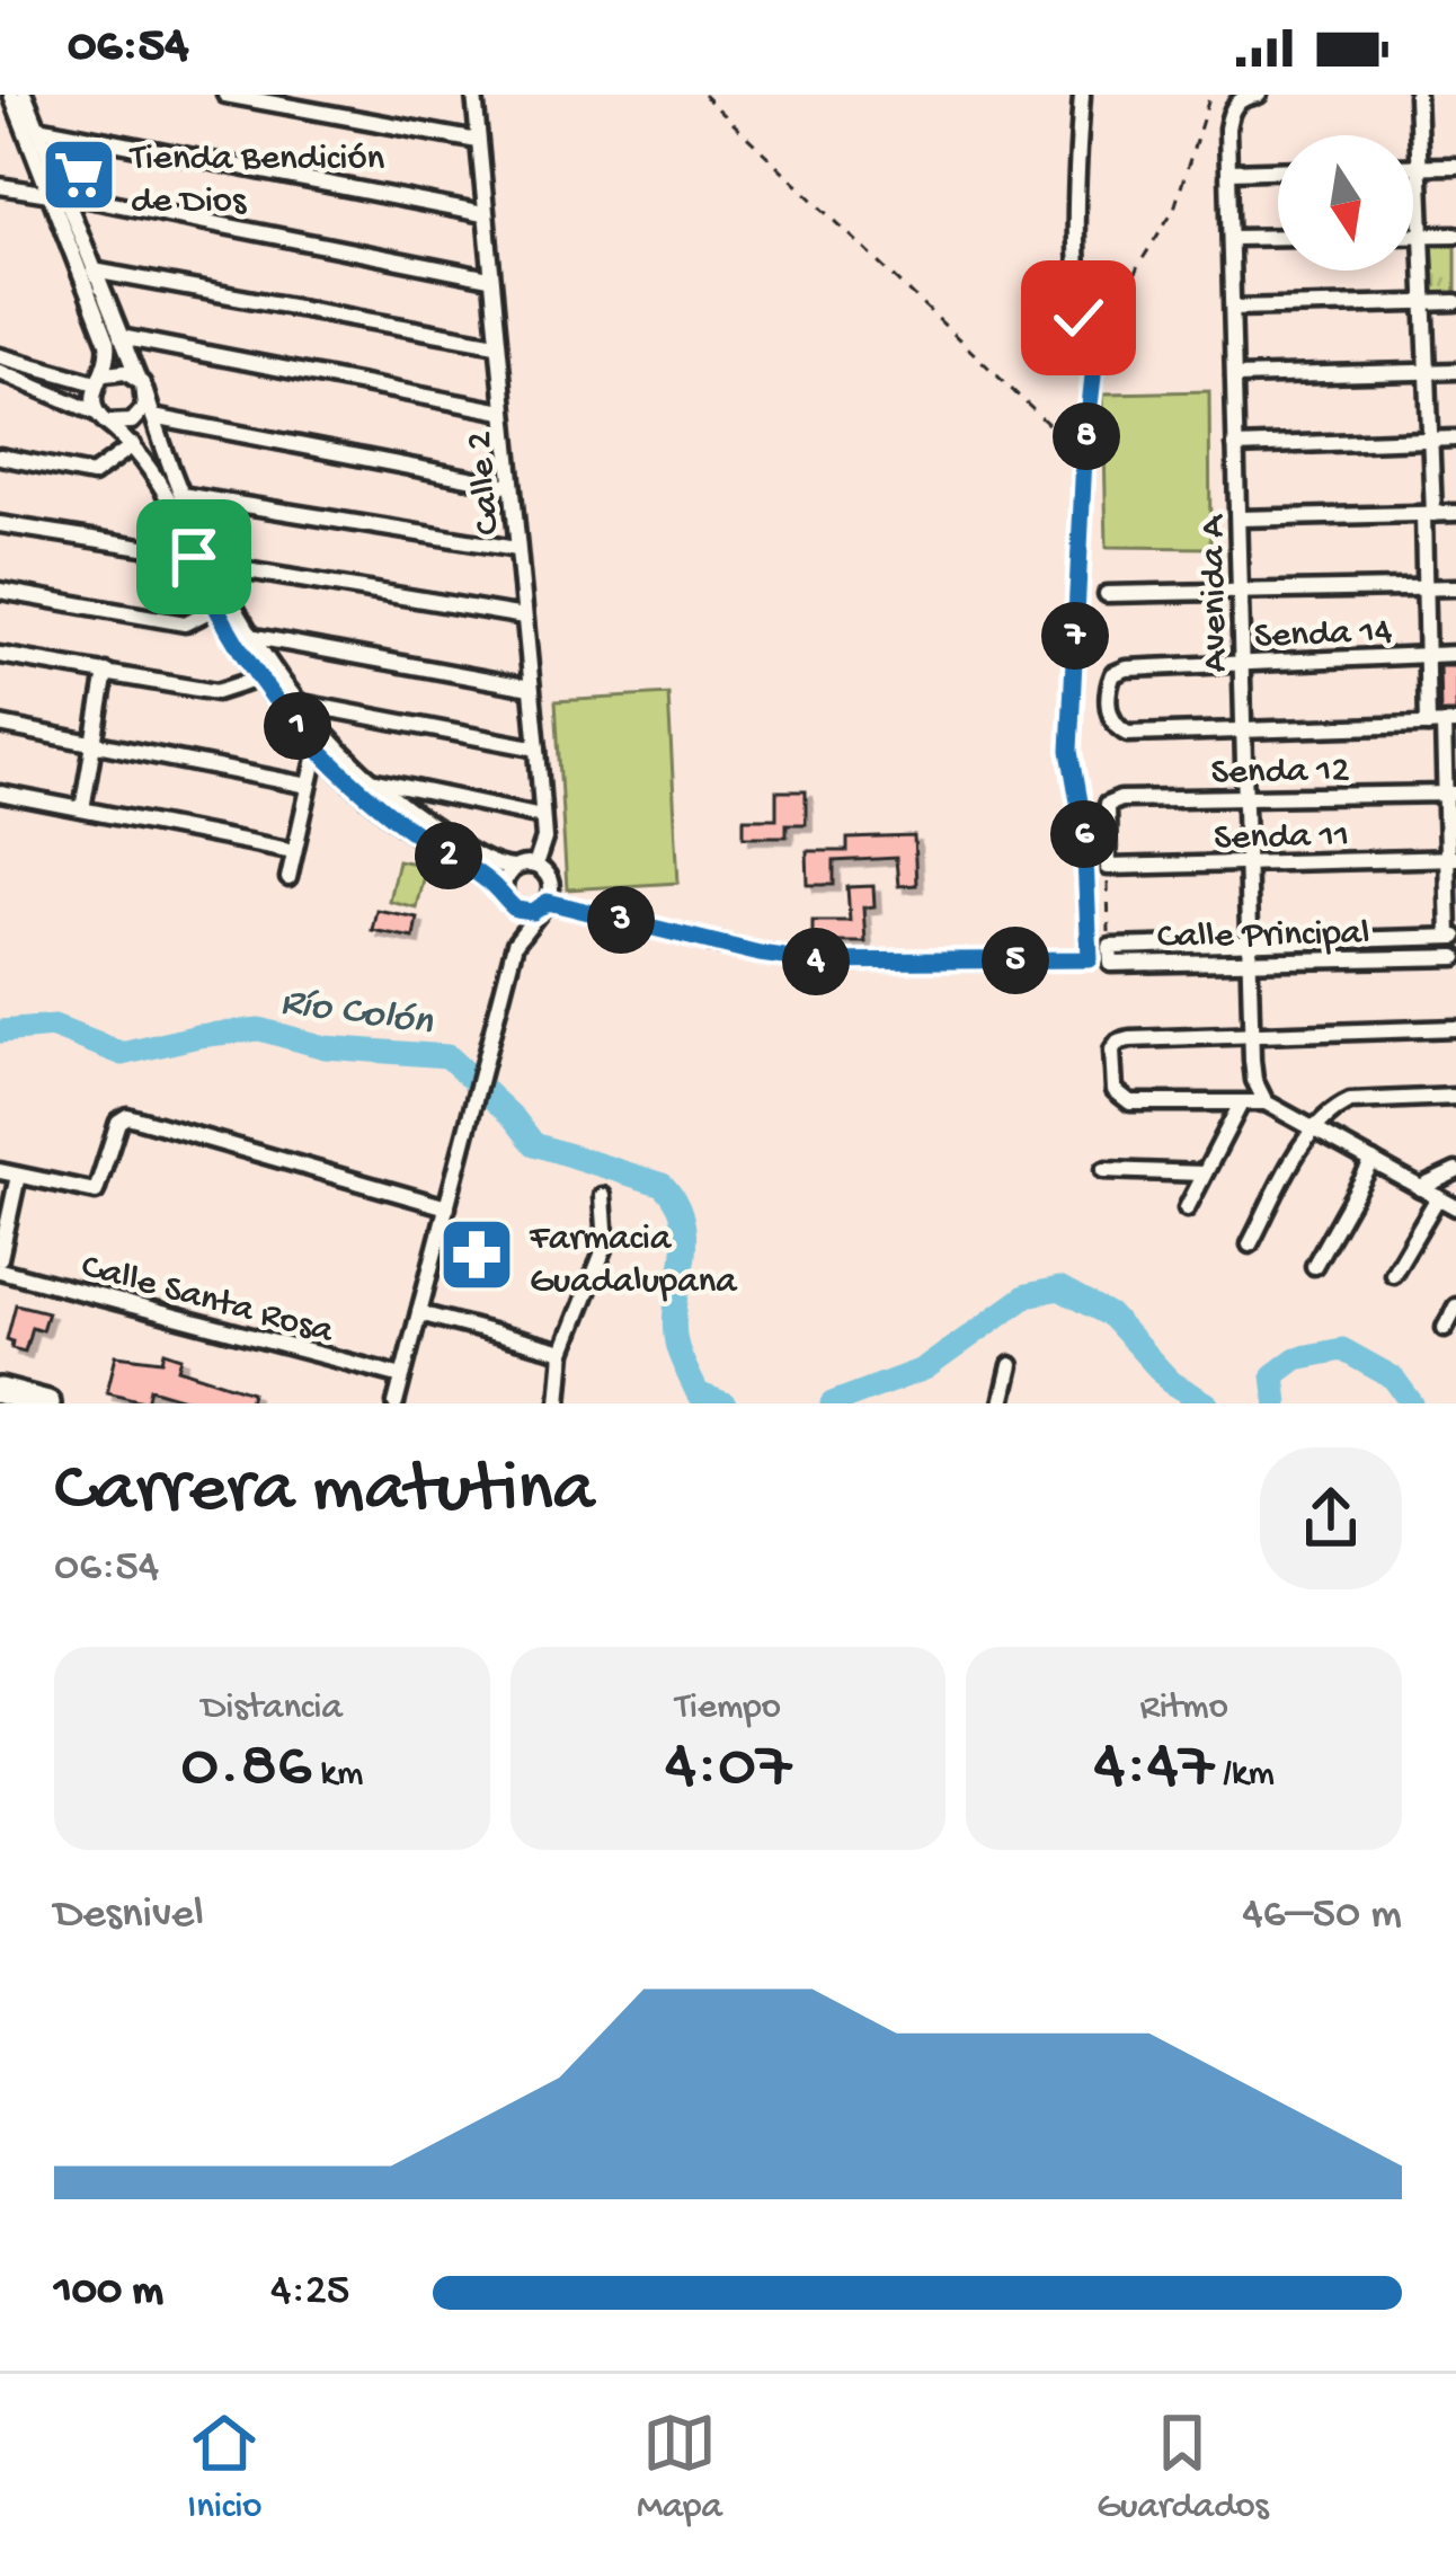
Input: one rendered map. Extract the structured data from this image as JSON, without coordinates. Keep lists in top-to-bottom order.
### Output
{
  "streets": {
    "street": [
      "Calle 2",
      "Avenida A",
      "Senda 14",
      "Senda 12",
      "Senda 11",
      "Calle Principal",
      "Calle Santa Rosa"
    ]
  },
  "crossings": [
    ["Avenida A", "Senda 14"],
    ["Avenida A", "Senda 12"],
    ["Avenida A", "Senda 11"],
    ["Avenida A", "Calle Principal"],
    ["Senda 12", "Senda 11"]
  ],
  "water": ["Río Colón"],
  "places": {
    "supermarket": ["Tienda Bendición de Dios"],
    "pharmacy": ["Farmacia Guadalupana"]
  },
  "north": "bottom",
  "page": {
    "status": "06:54",
    "pins": [
      "8",
      "7",
      "1",
      "6",
      "2",
      "3",
      "5",
      "4"
    ],
    "heading": ["Carrera matutina", "06:54"],
    "stats": [
      ["Distancia", "0.86 km"],
      ["Tiempo", "4:07"],
      ["Ritmo", "4:47 /km"]
    ],
    "chart": ["Desnivel", "46–50 m"],
    "list": [
      {
        "name": "100 m",
        "note": "4:25"
      }
    ],
    "tabs": ["Inicio", "Mapa", "Guardados"]
  }
}
